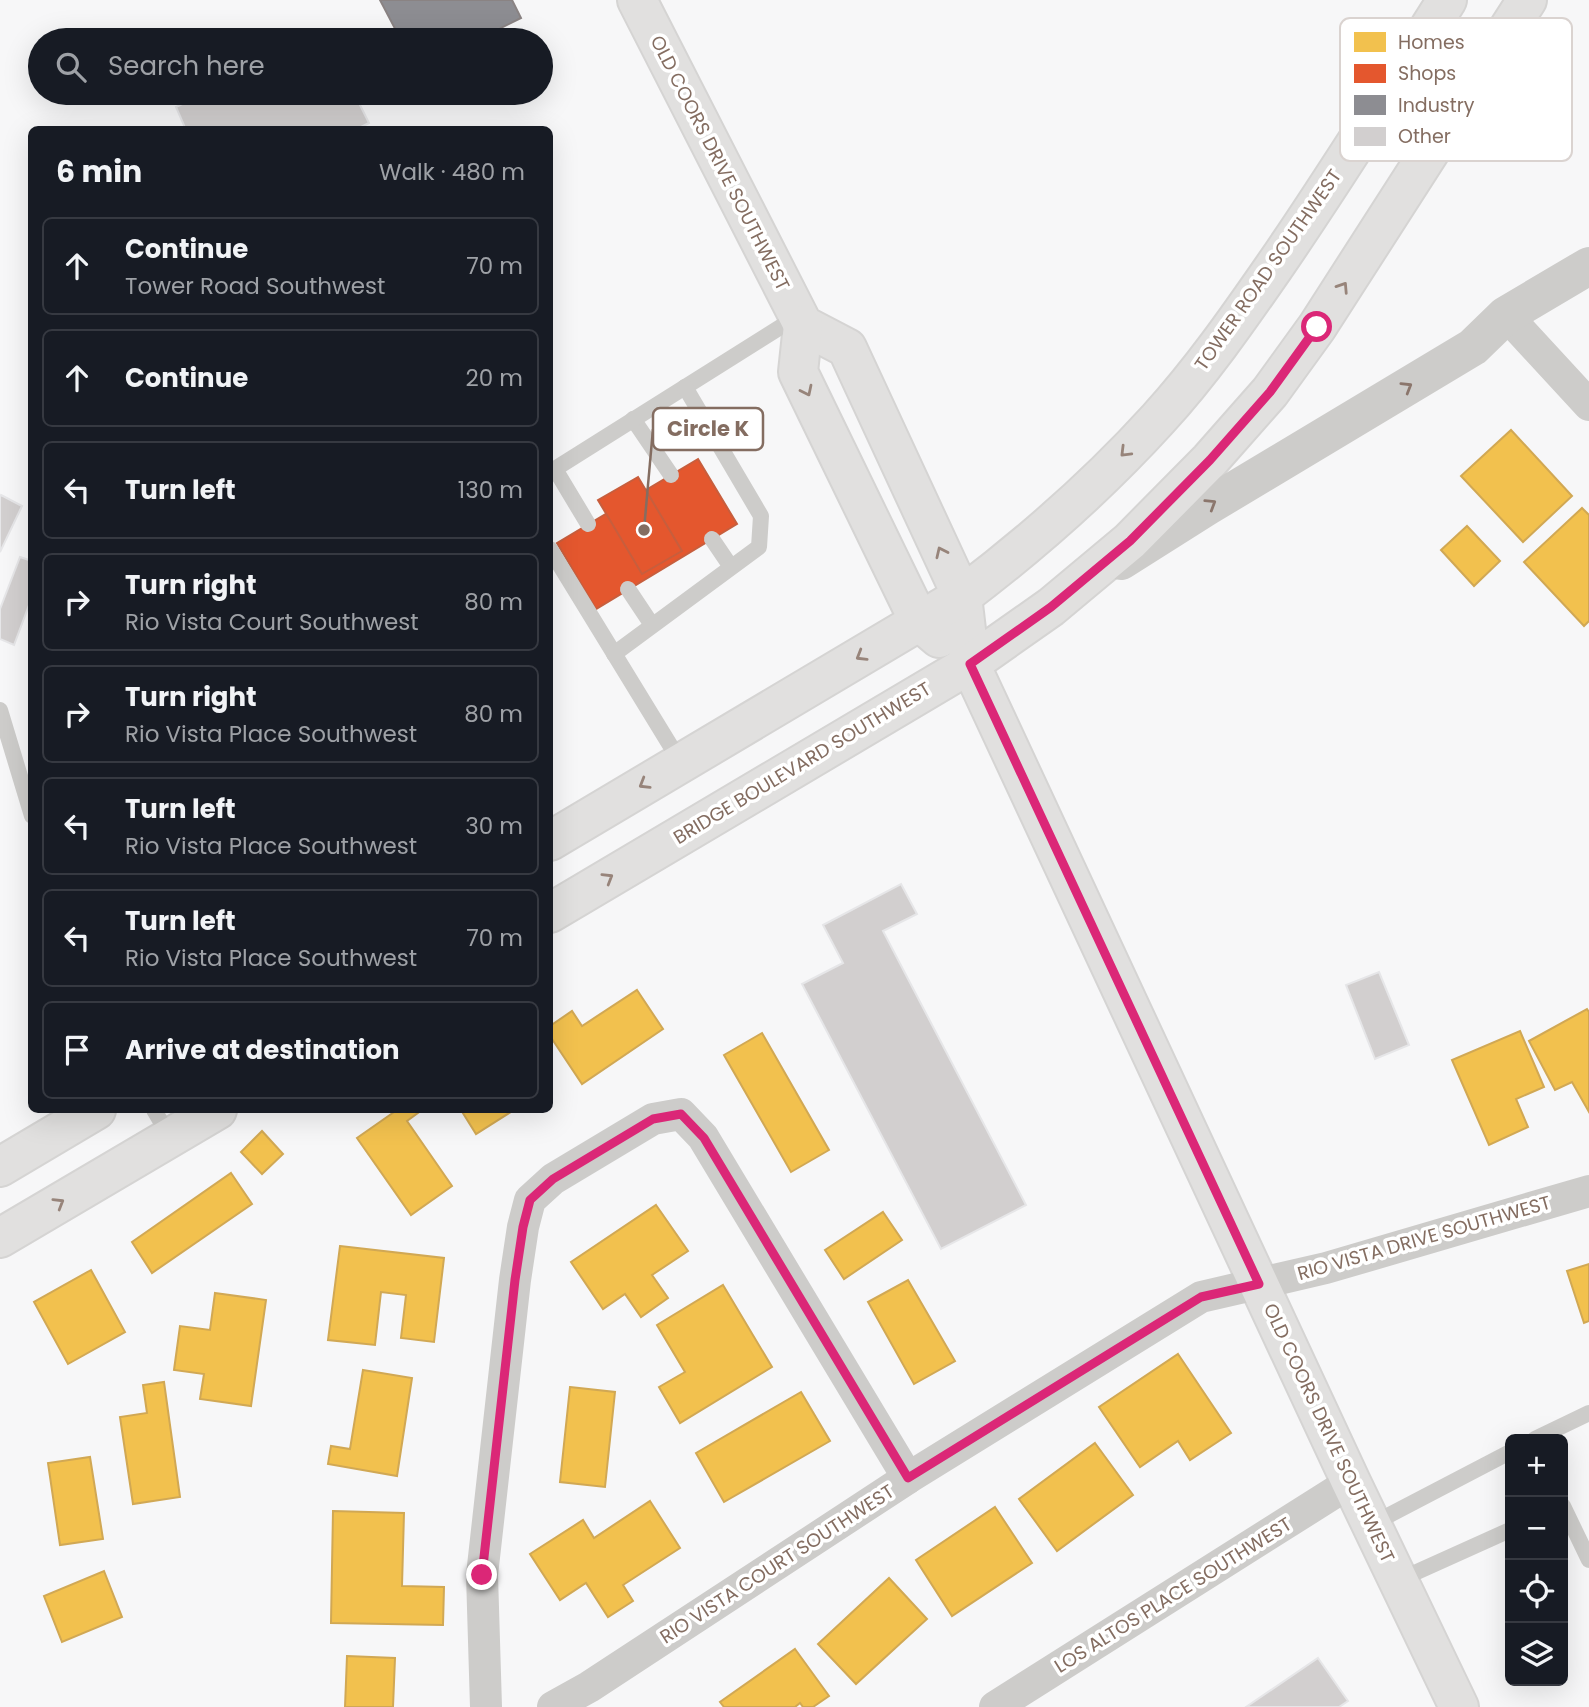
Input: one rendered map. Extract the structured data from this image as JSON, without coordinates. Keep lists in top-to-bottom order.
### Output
{
  "streets": {
    "main road": ["OLD COORS DRIVE SOUTHWEST", "TOWER ROAD SOUTHWEST", "BRIDGE BOULEVARD SOUTHWEST"],
    "street": ["RIO VISTA DRIVE SOUTHWEST", "RIO VISTA COURT SOUTHWEST", "LOS ALTOS PLACE SOUTHWEST"]
  },
  "crossings": [
    ["OLD COORS DRIVE SOUTHWEST", "TOWER ROAD SOUTHWEST"],
    ["OLD COORS DRIVE SOUTHWEST", "BRIDGE BOULEVARD SOUTHWEST"],
    ["OLD COORS DRIVE SOUTHWEST", "RIO VISTA DRIVE SOUTHWEST"],
    ["OLD COORS DRIVE SOUTHWEST", "RIO VISTA COURT SOUTHWEST"],
    ["OLD COORS DRIVE SOUTHWEST", "LOS ALTOS PLACE SOUTHWEST"],
    ["RIO VISTA DRIVE SOUTHWEST", "RIO VISTA COURT SOUTHWEST"]
  ],
  "places": ["Circle K"],
  "legend": [
    "Homes",
    "Shops",
    "Industry",
    "Other"
  ],
  "page": {
    "search": "Search here",
    "heading": ["6 min", "Walk · 480 m"],
    "list": [
      ["Continue", "Tower Road Southwest", "70 m"],
      ["Continue", "20 m"],
      ["Turn left", "130 m"],
      ["Turn right", "Rio Vista Court Southwest", "80 m"],
      ["Turn right", "Rio Vista Place Southwest", "80 m"],
      ["Turn left", "Rio Vista Place Southwest", "30 m"],
      ["Turn left", "Rio Vista Place Southwest", "70 m"],
      "Arrive at destination"
    ],
    "map_buttons": ["+", "−"]
  }
}
